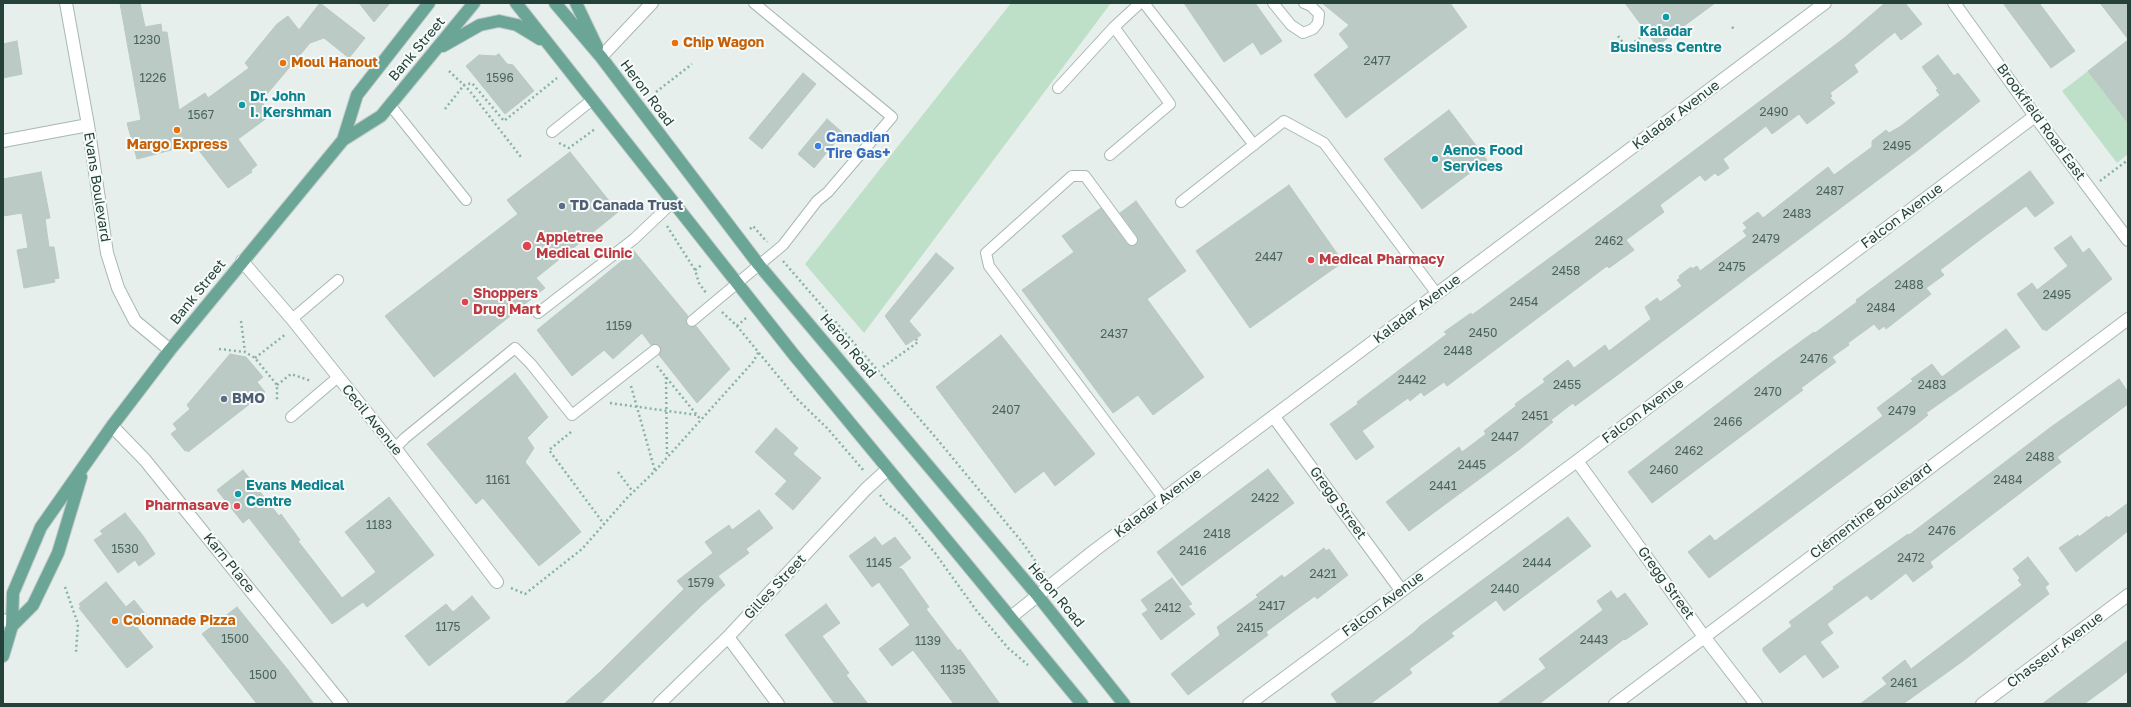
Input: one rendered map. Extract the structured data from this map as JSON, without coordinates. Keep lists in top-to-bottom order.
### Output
{
  "streets": {
    "main road": ["Bank Street", "Heron Road"],
    "street": [
      "Kaladar Avenue",
      "Brookfield Road East",
      "Evans Boulevard",
      "Falcon Avenue",
      "Cecil Avenue",
      "Gregg Street",
      "Clémentine Boulevard",
      "Karn Place",
      "Gilles Street",
      "Chasseur Avenue"
    ]
  },
  "crossings": [
    ["Bank Street", "Evans Boulevard"],
    ["Bank Street", "Cecil Avenue"],
    ["Bank Street", "Karn Place"],
    ["Heron Road", "Kaladar Avenue"],
    ["Kaladar Avenue", "Gregg Street"],
    ["Brookfield Road East", "Falcon Avenue"],
    ["Falcon Avenue", "Gregg Street"],
    ["Gregg Street", "Clémentine Boulevard"]
  ],
  "places": [
    "Kaladar Business Centre",
    "Chip Wagon",
    "Moul Hanout",
    "Dr. John I. Kershman",
    "Margo Express",
    "Canadian Tire Gas+",
    "Aenos Food Services",
    "TD Canada Trust",
    "Appletree Medical Clinic",
    "Medical Pharmacy",
    "Shoppers Drug Mart",
    "BMO",
    "Evans Medical Centre",
    "Pharmasave",
    "Colonnade Pizza"
  ],
  "house_numbers": [
    "1230",
    "2477",
    "1226",
    "1596",
    "2490",
    "1567",
    "2495",
    "2487",
    "2483",
    "2479",
    "2462",
    "2447",
    "2475",
    "2458",
    "2488",
    "2495",
    "2454",
    "2484",
    "1159",
    "2450",
    "2437",
    "2448",
    "2476",
    "2442",
    "2455",
    "2483",
    "2470",
    "2407",
    "2479",
    "2451",
    "2466",
    "2447",
    "2462",
    "2488",
    "2445",
    "2460",
    "1161",
    "2484",
    "2441",
    "2422",
    "1183",
    "2476",
    "2418",
    "1530",
    "2416",
    "2472",
    "1145",
    "2444",
    "2421",
    "1579",
    "2440",
    "2417",
    "2412",
    "1175",
    "2415",
    "1500",
    "2443",
    "1139",
    "1135",
    "1500",
    "2461"
  ]
}
